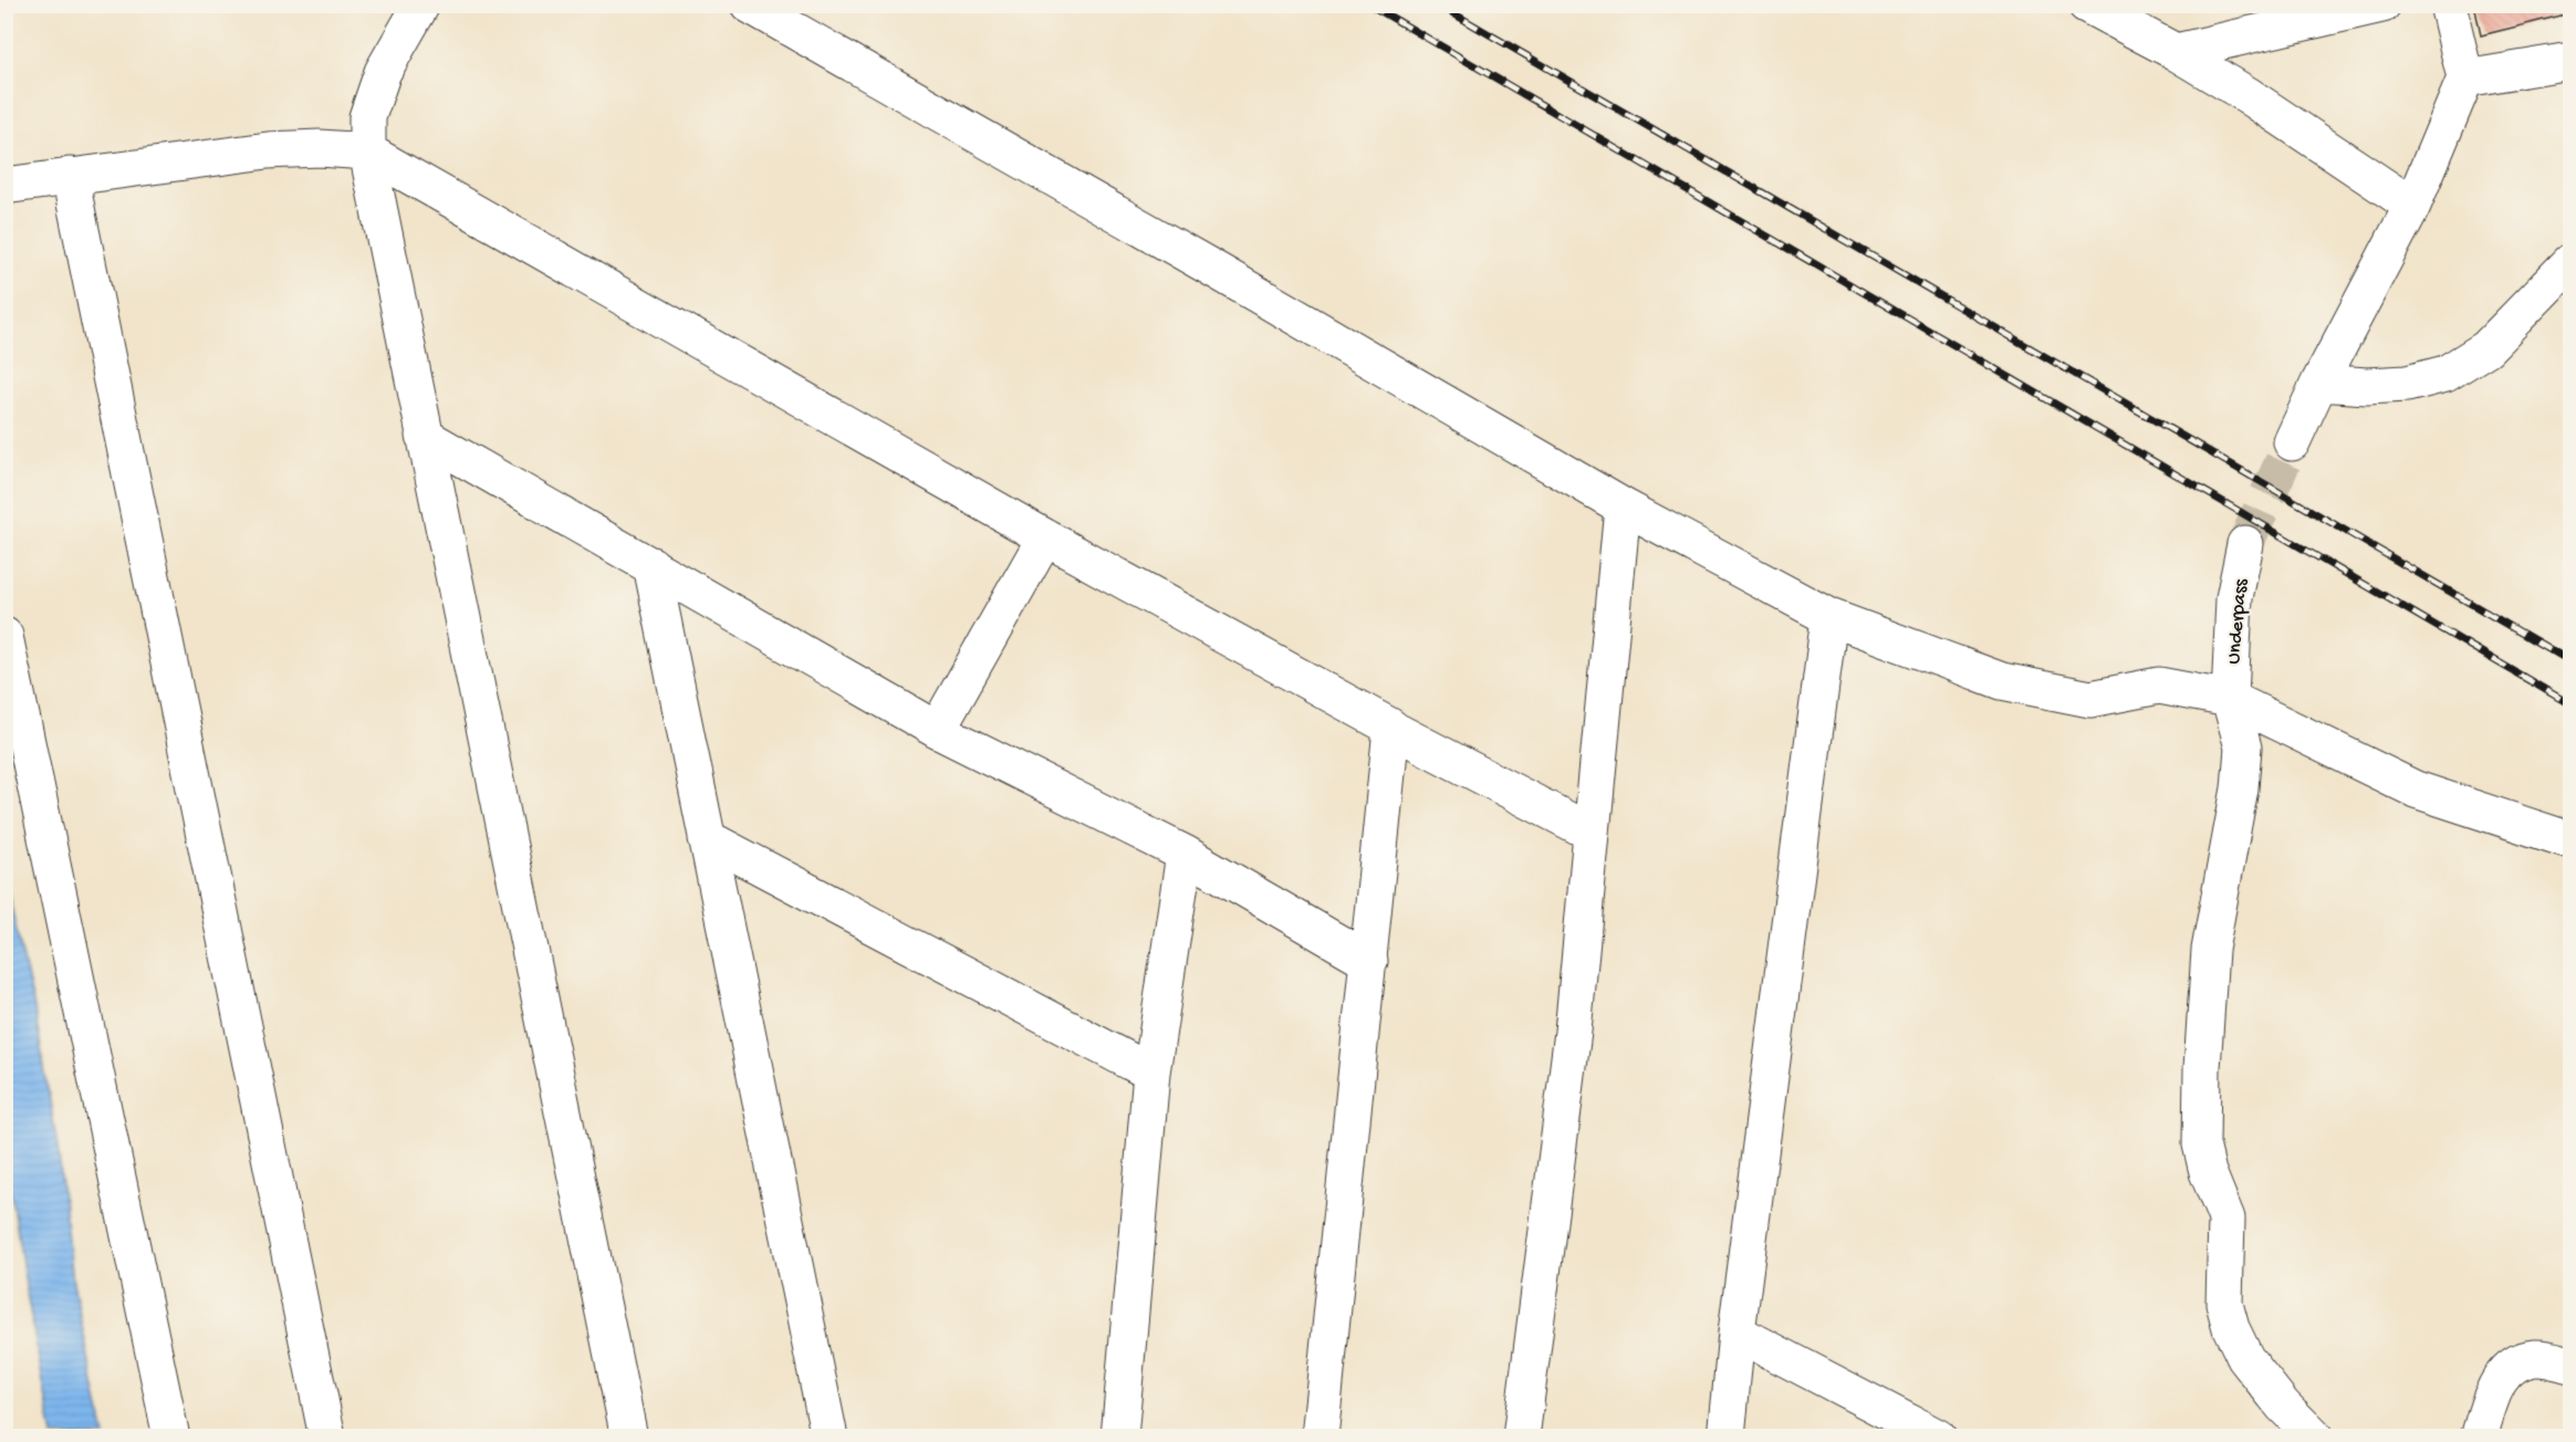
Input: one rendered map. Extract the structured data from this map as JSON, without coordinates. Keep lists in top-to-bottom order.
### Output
{
  "streets": {
    "street": ["Underpass"]
  }
}
